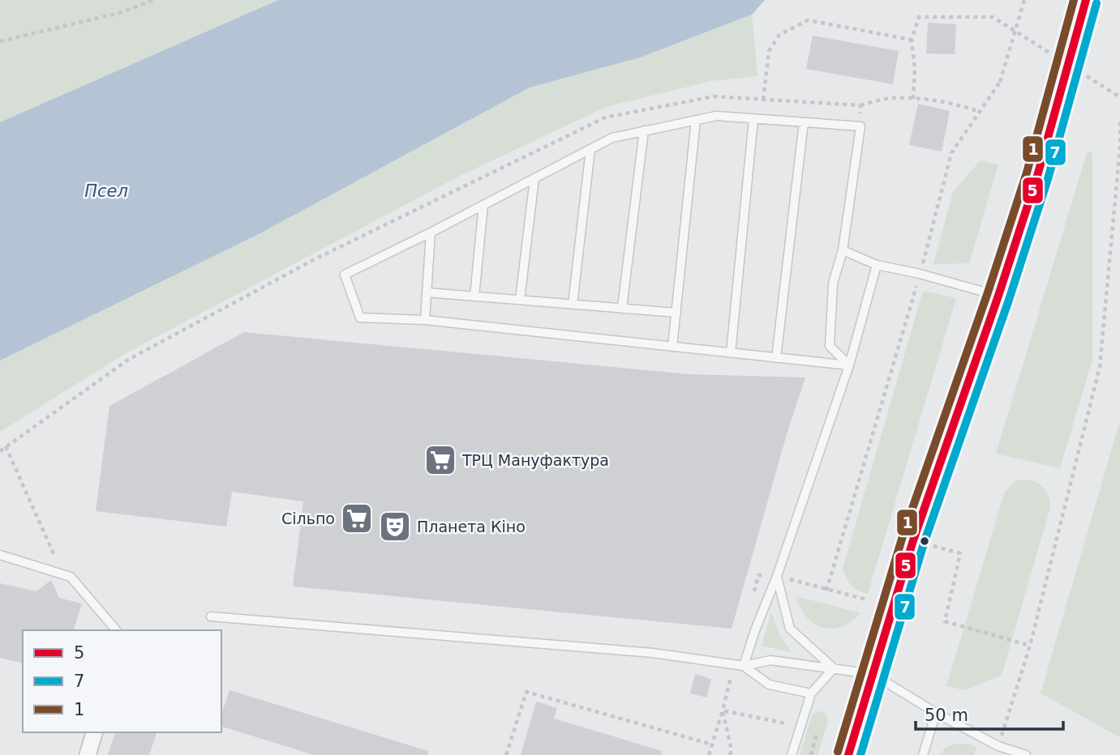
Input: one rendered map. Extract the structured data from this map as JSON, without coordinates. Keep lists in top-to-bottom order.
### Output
{
  "water": ["Псел"],
  "places": {
    "supermarket": ["ТРЦ Мануфактура", "Сільпо"],
    "theatre": ["Планета Кіно"]
  },
  "lines": ["transit line 5", "transit line 1", "transit line 7"],
  "legend": ["5", "7", "1"],
  "scale_bar": "50 m"
}
